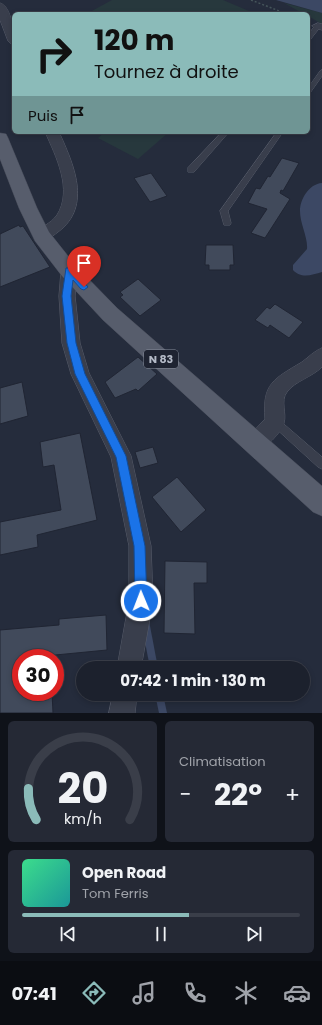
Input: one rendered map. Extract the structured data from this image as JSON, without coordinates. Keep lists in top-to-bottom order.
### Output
{
  "streets": {
    "main road": ["N 83"]
  },
  "page": {
    "turn": ["120 m", "Tournez à droite"],
    "then": "Puis",
    "limit": "30",
    "trip": "07:42 · 1 min · 130 m",
    "tile": "Climatisation",
    "heat": ["−", "22°", "+"],
    "song": ["Open Road", "Tom Ferris"],
    "tabs": "07:41",
    "gauge": ["20", "km/h"]
  }
}
